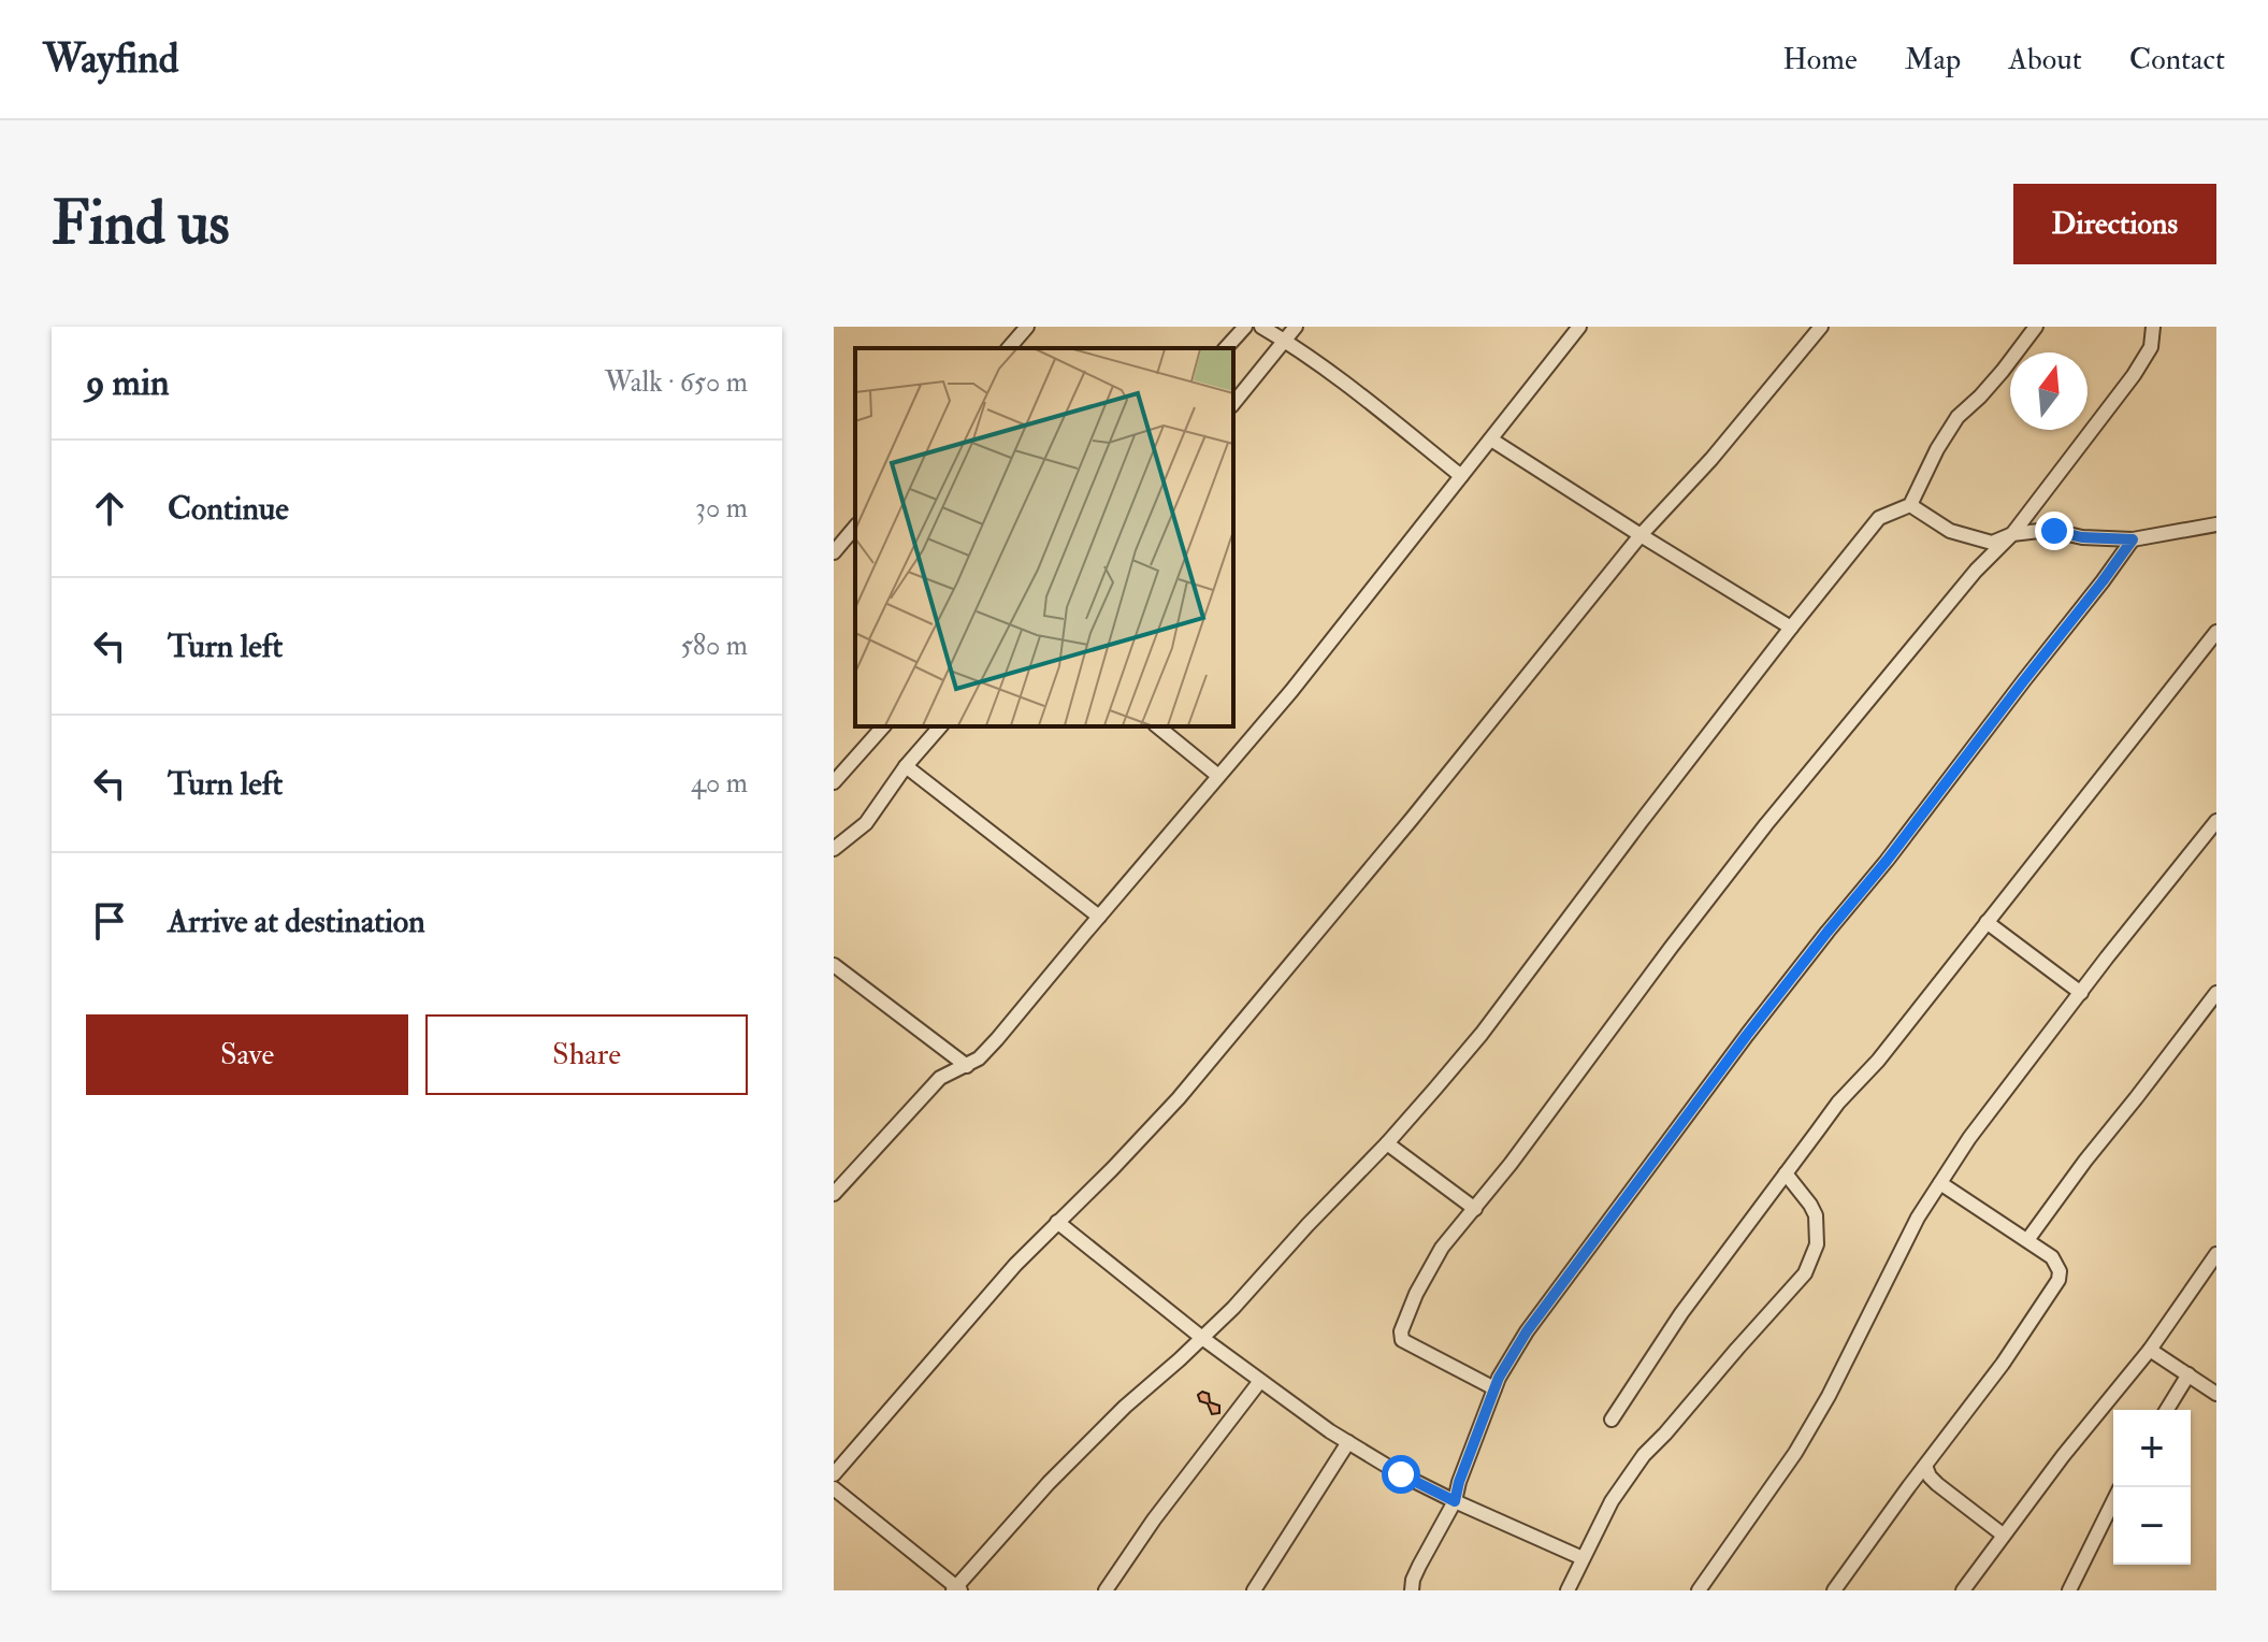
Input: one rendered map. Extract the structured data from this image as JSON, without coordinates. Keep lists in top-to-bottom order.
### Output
{
  "north": "top",
  "page": {
    "header": "Wayfind",
    "nav": [
      "Home",
      "Map",
      "About",
      "Contact"
    ],
    "buttons": [
      "Directions",
      ["Save", "Share"]
    ],
    "title": "Find us",
    "heading": ["9 min", "Walk · 650 m"],
    "list": [
      ["Continue", "30 m"],
      ["Turn left", "580 m"],
      ["Turn left", "40 m"],
      "Arrive at destination"
    ],
    "map_buttons": ["+", "−"]
  }
}
